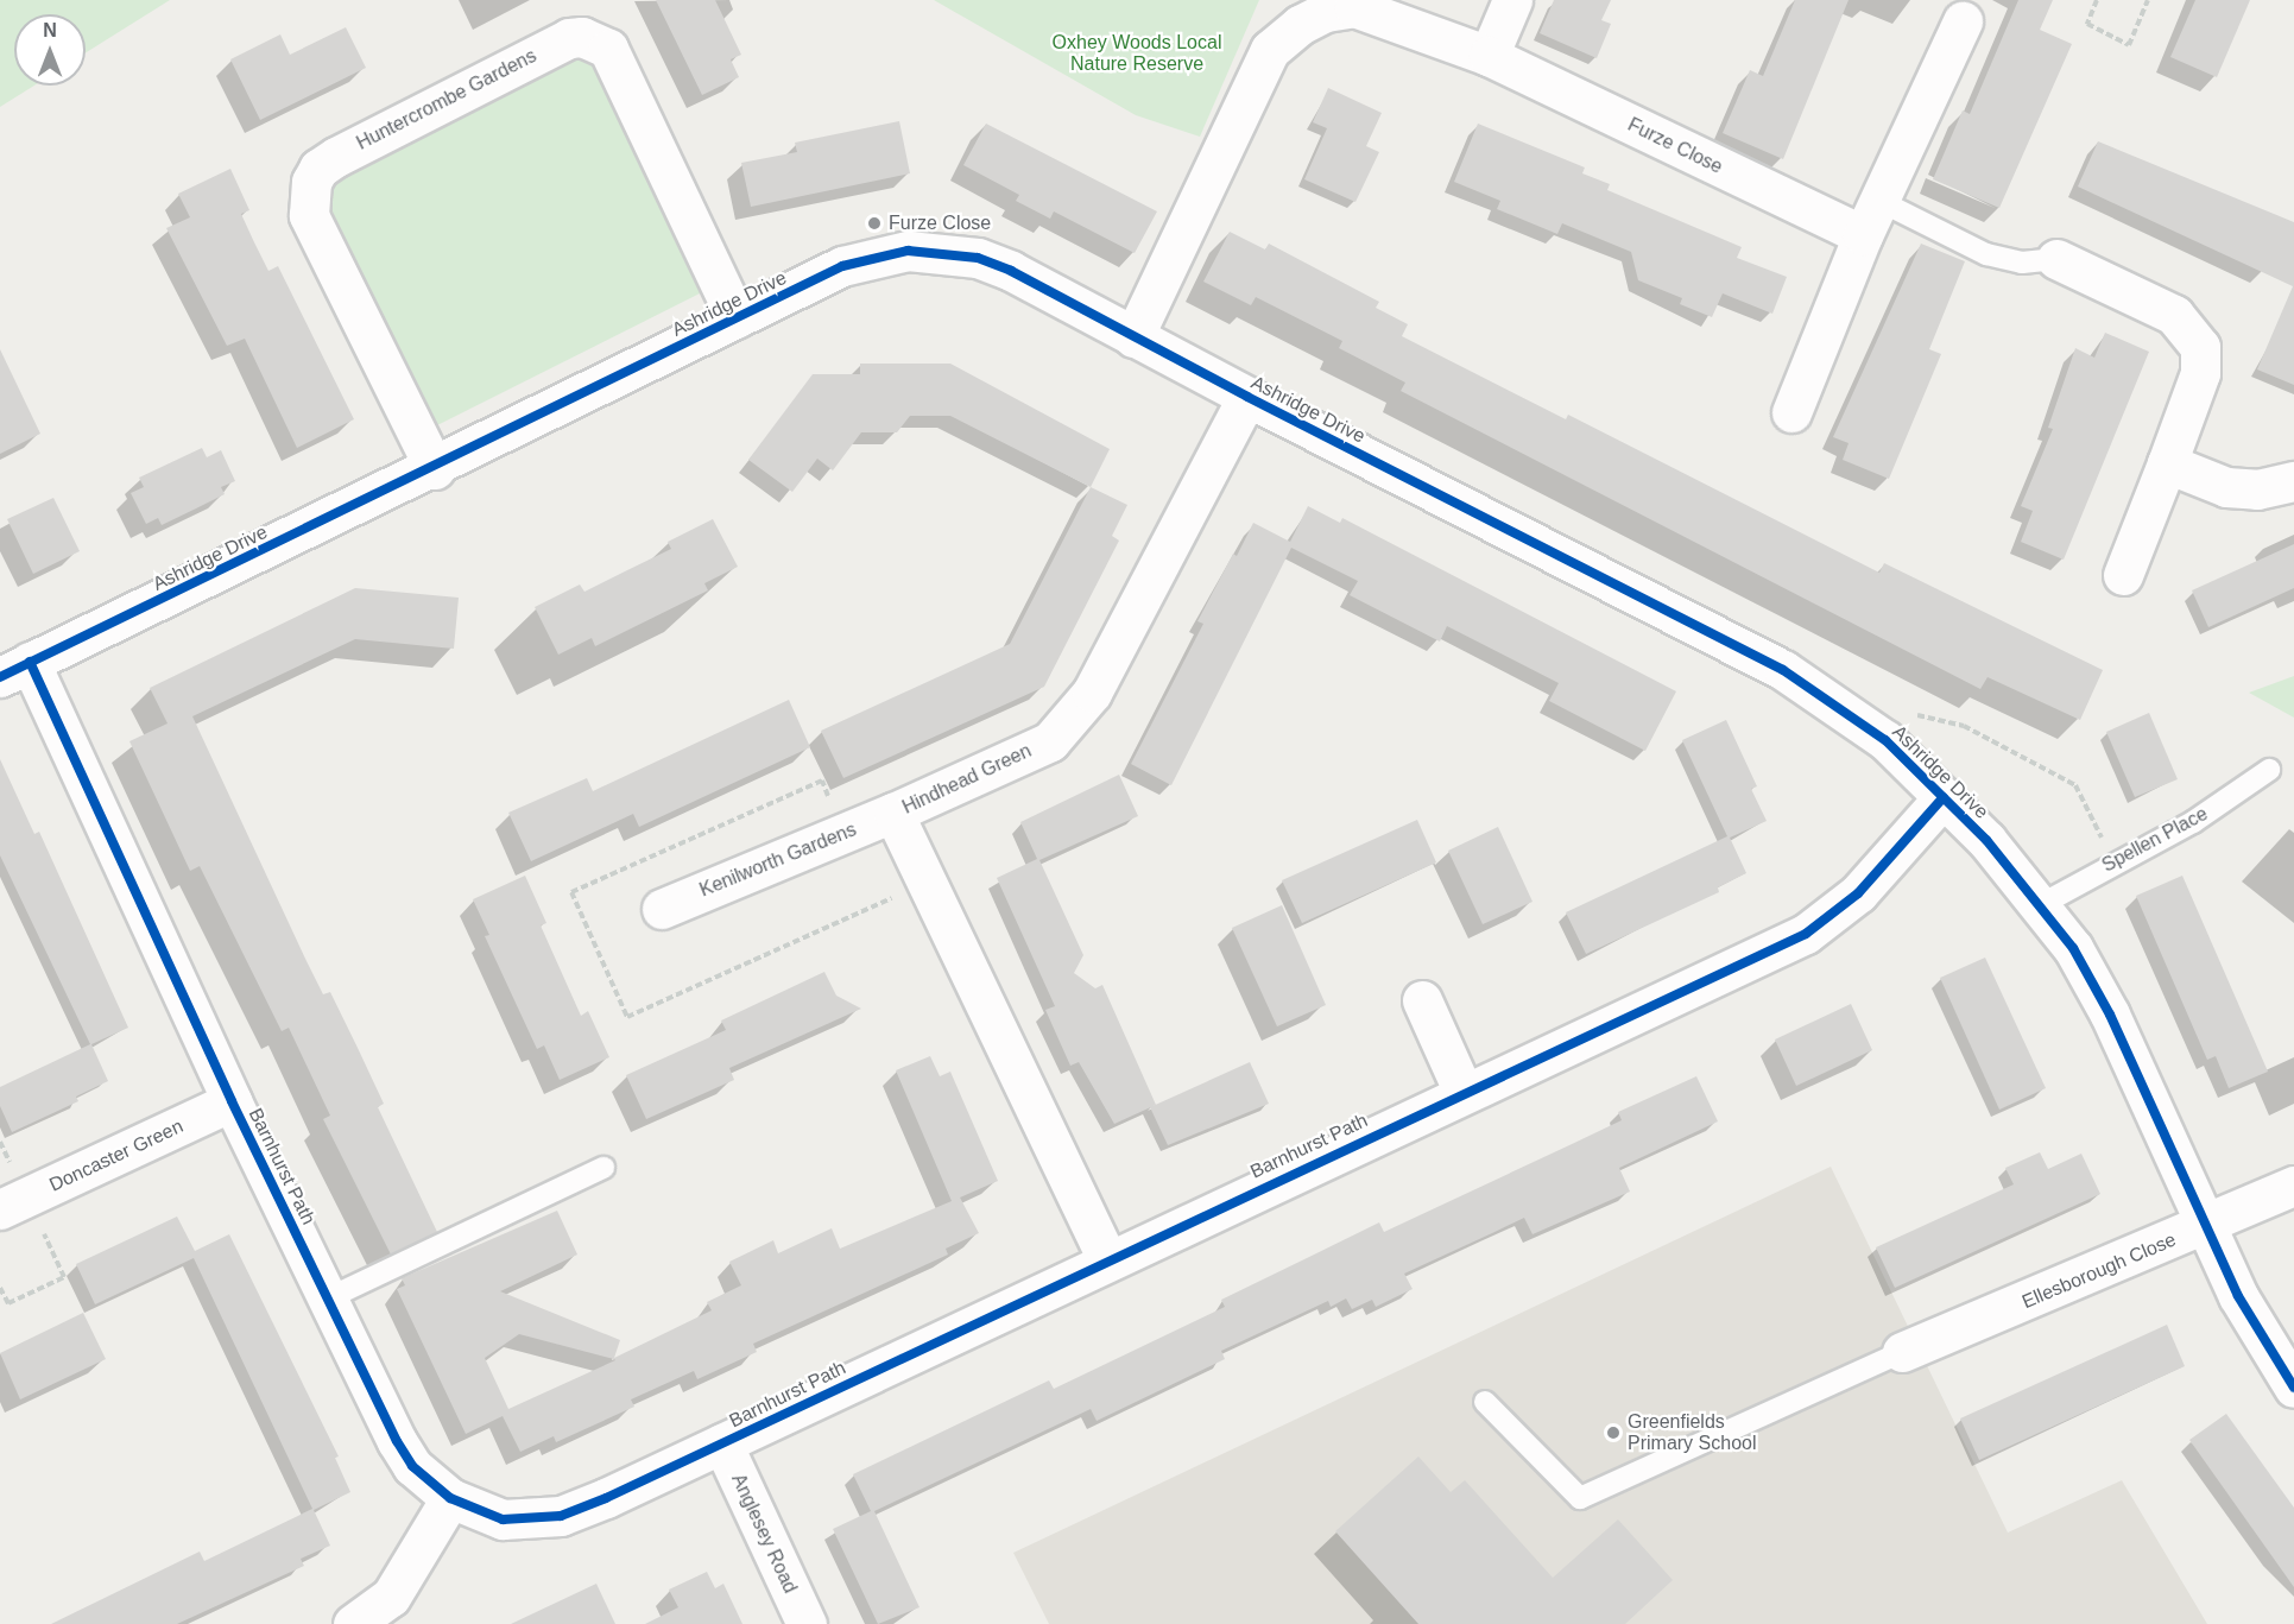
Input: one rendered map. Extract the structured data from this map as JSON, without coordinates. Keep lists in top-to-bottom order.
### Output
{
  "streets": {
    "street": [
      "Huntercrombe Gardens",
      "Furze Close",
      "Ashridge Drive",
      "Hindhead Green",
      "Kenilworth Gardens",
      "Barnhurst Path",
      "Doncaster Green",
      "Ellesborough Close",
      "Anglesey Road"
    ],
    "lane": ["Spellen Place"]
  },
  "crossings": [
    ["Huntercrombe Gardens", "Ashridge Drive"],
    ["Furze Close", "Ashridge Drive"],
    ["Ashridge Drive", "Hindhead Green"],
    ["Ashridge Drive", "Spellen Place"],
    ["Ashridge Drive", "Barnhurst Path"],
    ["Ashridge Drive", "Ellesborough Close"],
    ["Hindhead Green", "Kenilworth Gardens"],
    ["Hindhead Green", "Barnhurst Path"],
    ["Barnhurst Path", "Doncaster Green"],
    ["Barnhurst Path", "Anglesey Road"]
  ],
  "parks": ["Oxhey Woods Local Nature Reserve"],
  "places": ["Furze Close", "Greenfields Primary School"],
  "north": "top"
}
